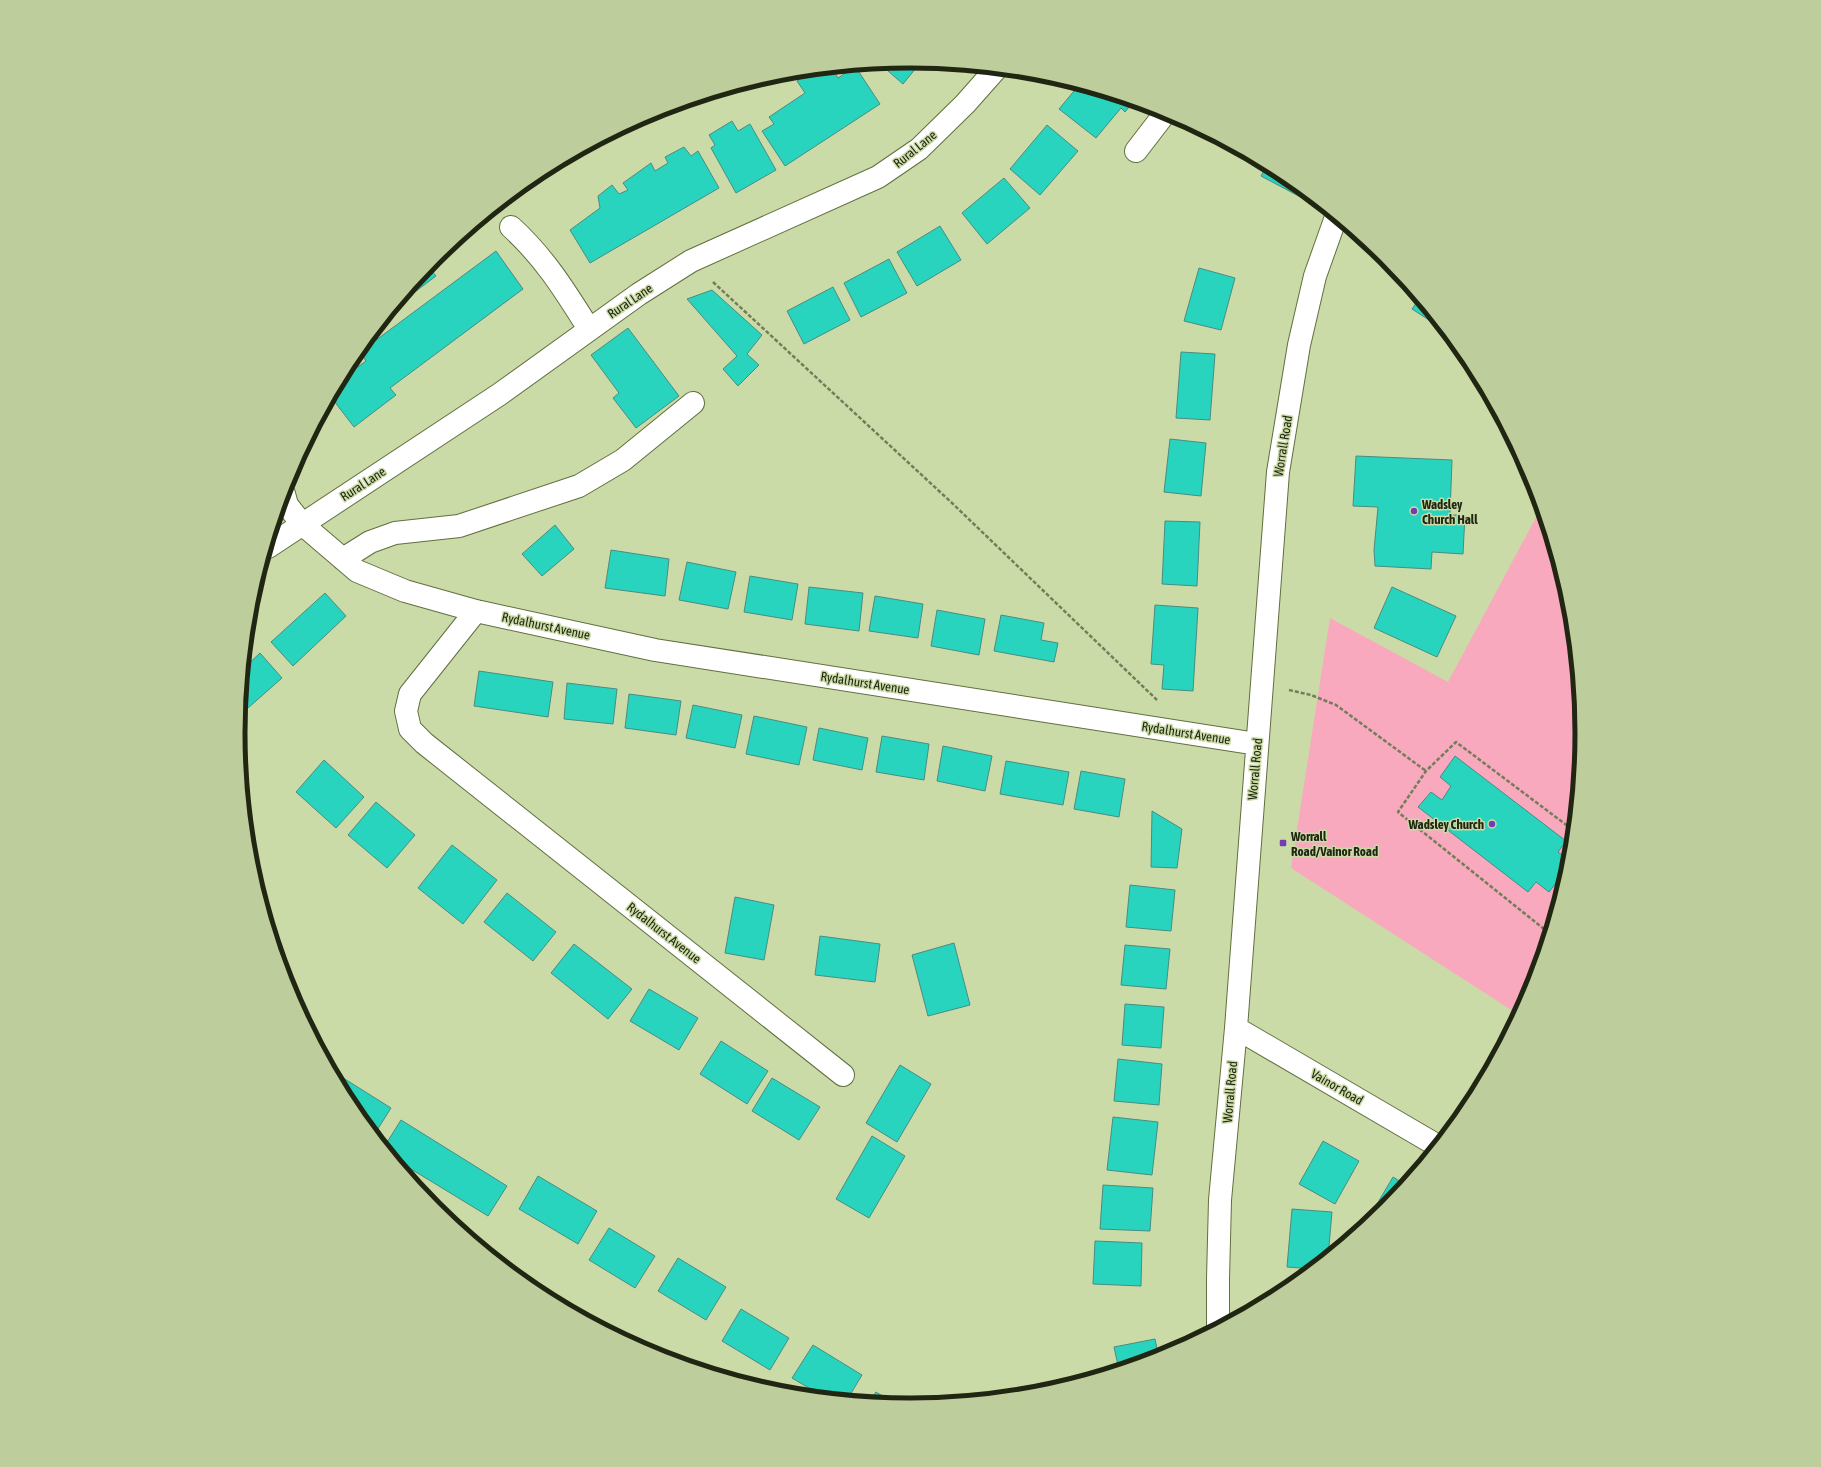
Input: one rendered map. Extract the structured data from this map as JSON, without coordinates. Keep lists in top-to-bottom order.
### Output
{
  "streets": {
    "street": [
      "Rural Lane",
      "Worrall Road",
      "Rydalhurst Avenue",
      "Vainor Road"
    ]
  },
  "crossings": [
    ["Rural Lane", "Rydalhurst Avenue"],
    ["Worrall Road", "Rydalhurst Avenue"],
    ["Worrall Road", "Vainor Road"]
  ],
  "places": {
    "other": ["Wadsley Church Hall", "Wadsley Church"],
    "transit": ["Worrall Road/Vainor Road"]
  }
}
